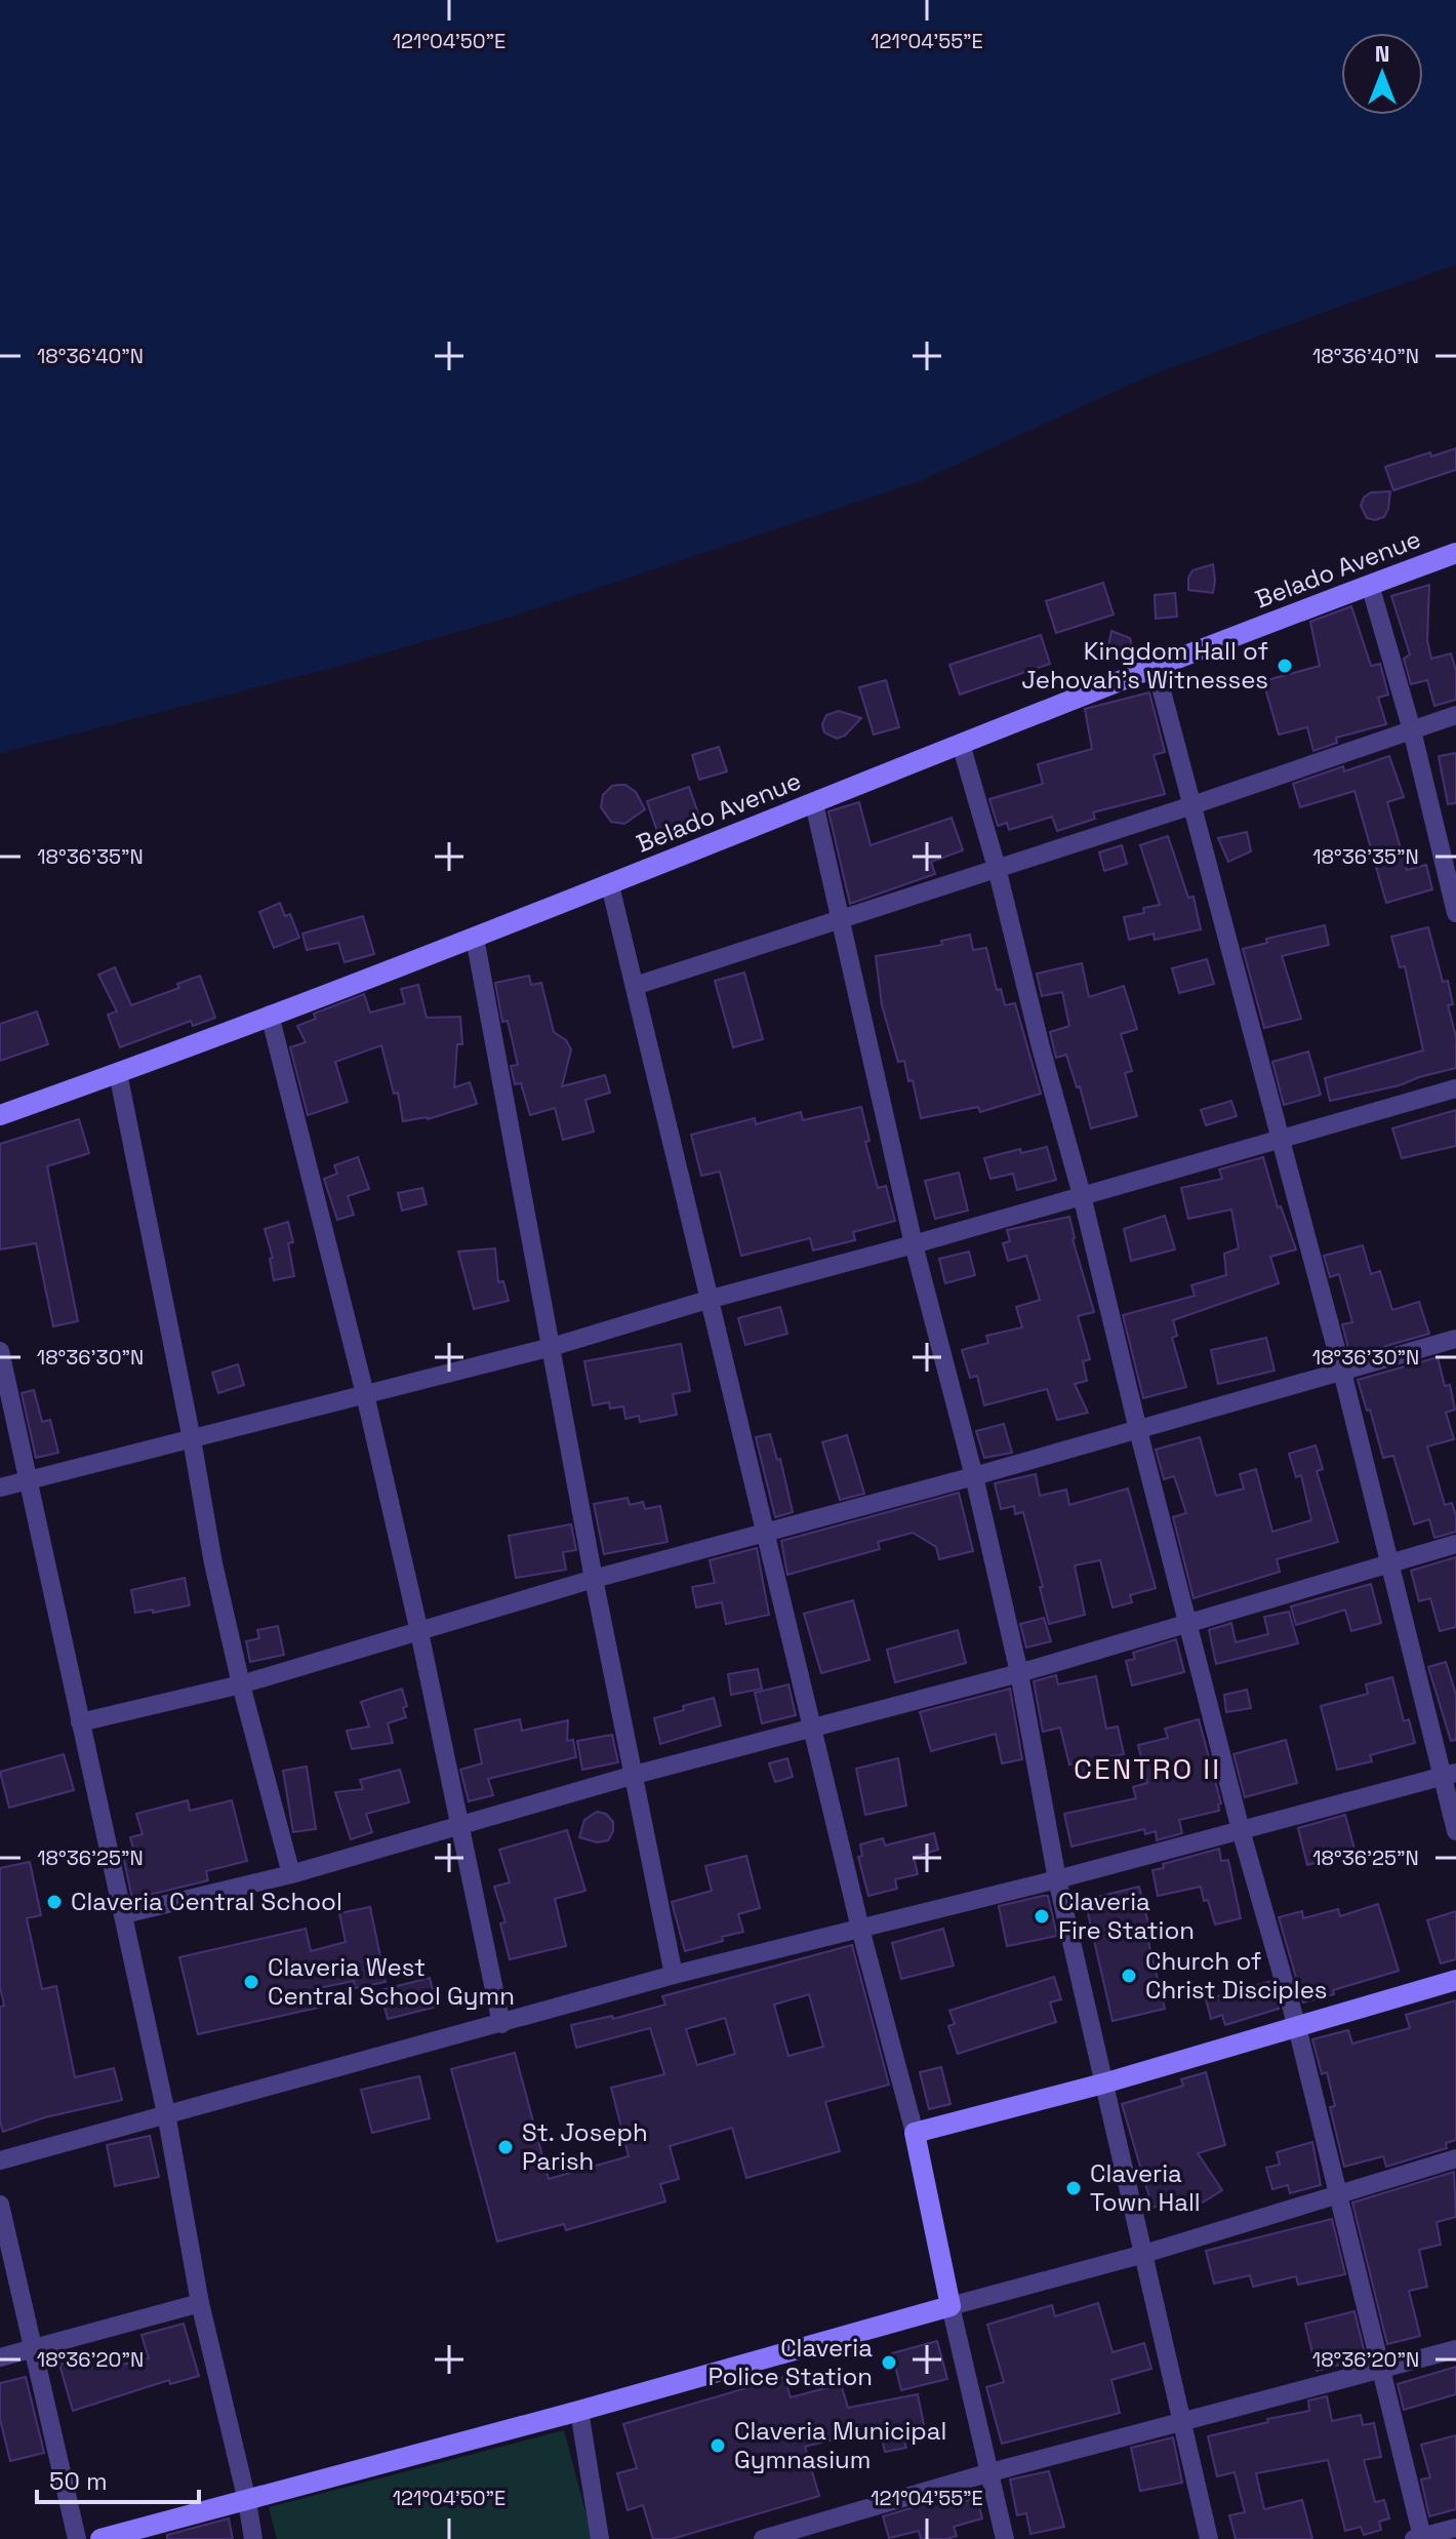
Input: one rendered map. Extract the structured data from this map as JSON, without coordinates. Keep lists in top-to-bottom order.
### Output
{
  "streets": {
    "street": ["Belado Avenue"]
  },
  "districts": ["CENTRO II"],
  "places": [
    "Kingdom Hall of Jehovah's Witnesses",
    "Claveria Central School",
    "Claveria Fire Station",
    "Church of Christ Disciples",
    "Claveria West Central School Gymn",
    "St. Joseph Parish",
    "Claveria Town Hall",
    "Claveria Police Station",
    "Claveria Municipal Gymnasium"
  ],
  "scale_bar": "50 m",
  "north": "top",
  "coordinates": [
    "121°04'50\"E",
    "121°04'55\"E",
    "18°36'40\"N",
    "18°36'35\"N",
    "18°36'30\"N",
    "18°36'25\"N",
    "18°36'20\"N"
  ]
}
